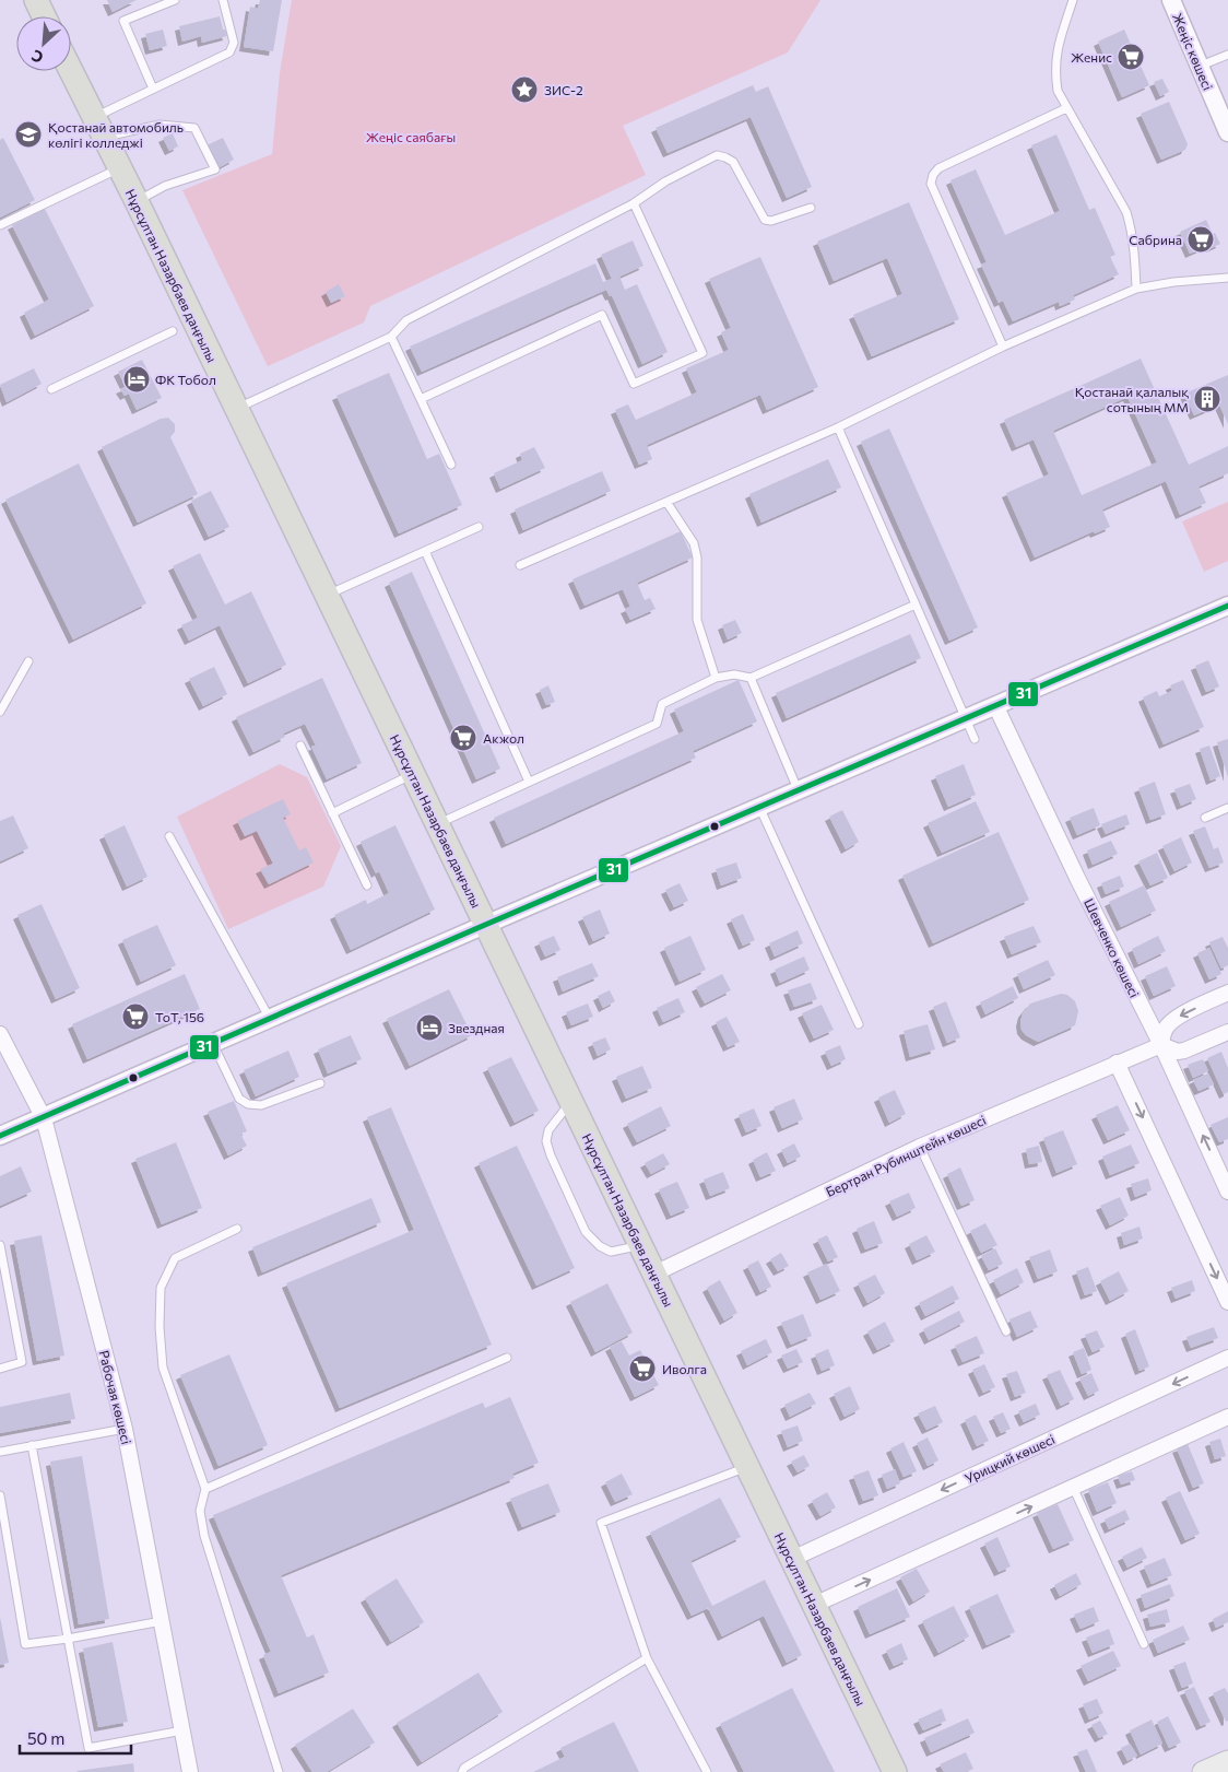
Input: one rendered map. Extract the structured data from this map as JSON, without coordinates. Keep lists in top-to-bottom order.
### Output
{
  "streets": {
    "main road": ["Нұрсұлтан Назарбаев даңғылы"],
    "street": [
      "Жеңіс көшесі",
      "Шевченко көшесі",
      "Бертран Рубинштейн көшесі",
      "Рабочая көшесі",
      "Урицкий көшесі"
    ]
  },
  "crossings": [
    ["Нұрсұлтан Назарбаев даңғылы", "Бертран Рубинштейн көшесі"],
    ["Нұрсұлтан Назарбаев даңғылы", "Урицкий көшесі"],
    ["Шевченко көшесі", "Бертран Рубинштейн көшесі"]
  ],
  "parks": ["Жеңіс саябағы"],
  "places": {
    "supermarket": [
      "Женис",
      "Сабрина",
      "Акжол",
      "ТоТ, 156",
      "Иволга"
    ],
    "place": ["ЗИС-2"],
    "school or university": ["Қостанай автомобиль көлігі колледжі"],
    "hotel": ["ФК Тобол", "Звездная"],
    "building": ["Қостанай қалалық сотының ММ"]
  },
  "lines": ["transit line 31"],
  "scale_bar": "50 m",
  "north": "bottom left"
}
